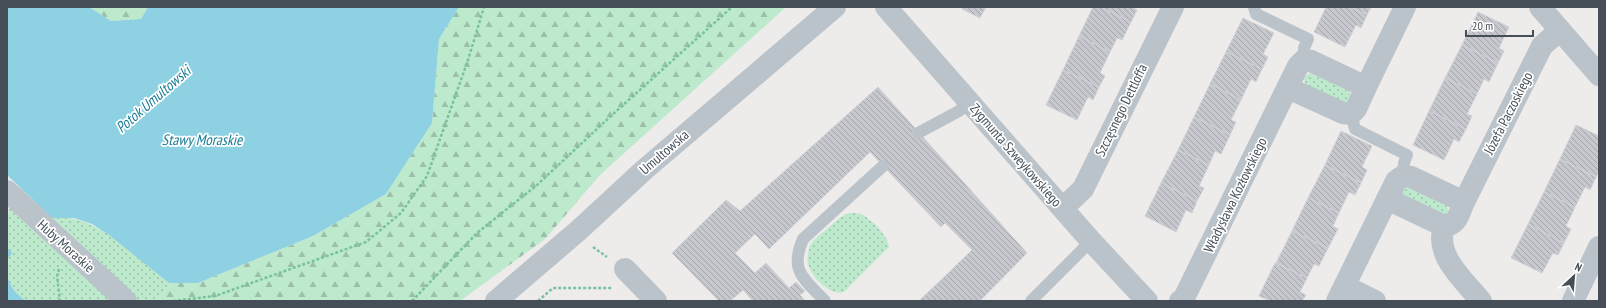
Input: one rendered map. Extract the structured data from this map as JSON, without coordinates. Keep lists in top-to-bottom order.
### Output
{
  "streets": {
    "street": [
      "Szczęsnego Dettloffa",
      "Józefa Paczoskiego",
      "Umultowska",
      "Zygmunta Szweykowskiego",
      "Władysława Kozłowskiego",
      "Huby Moraskie"
    ]
  },
  "crossings": [
    ["Szczęsnego Dettloffa", "Zygmunta Szweykowskiego"]
  ],
  "water": ["Potok Umultowski", "Stawy Moraskie"],
  "scale_bar": "20 m",
  "north": "top right"
}
